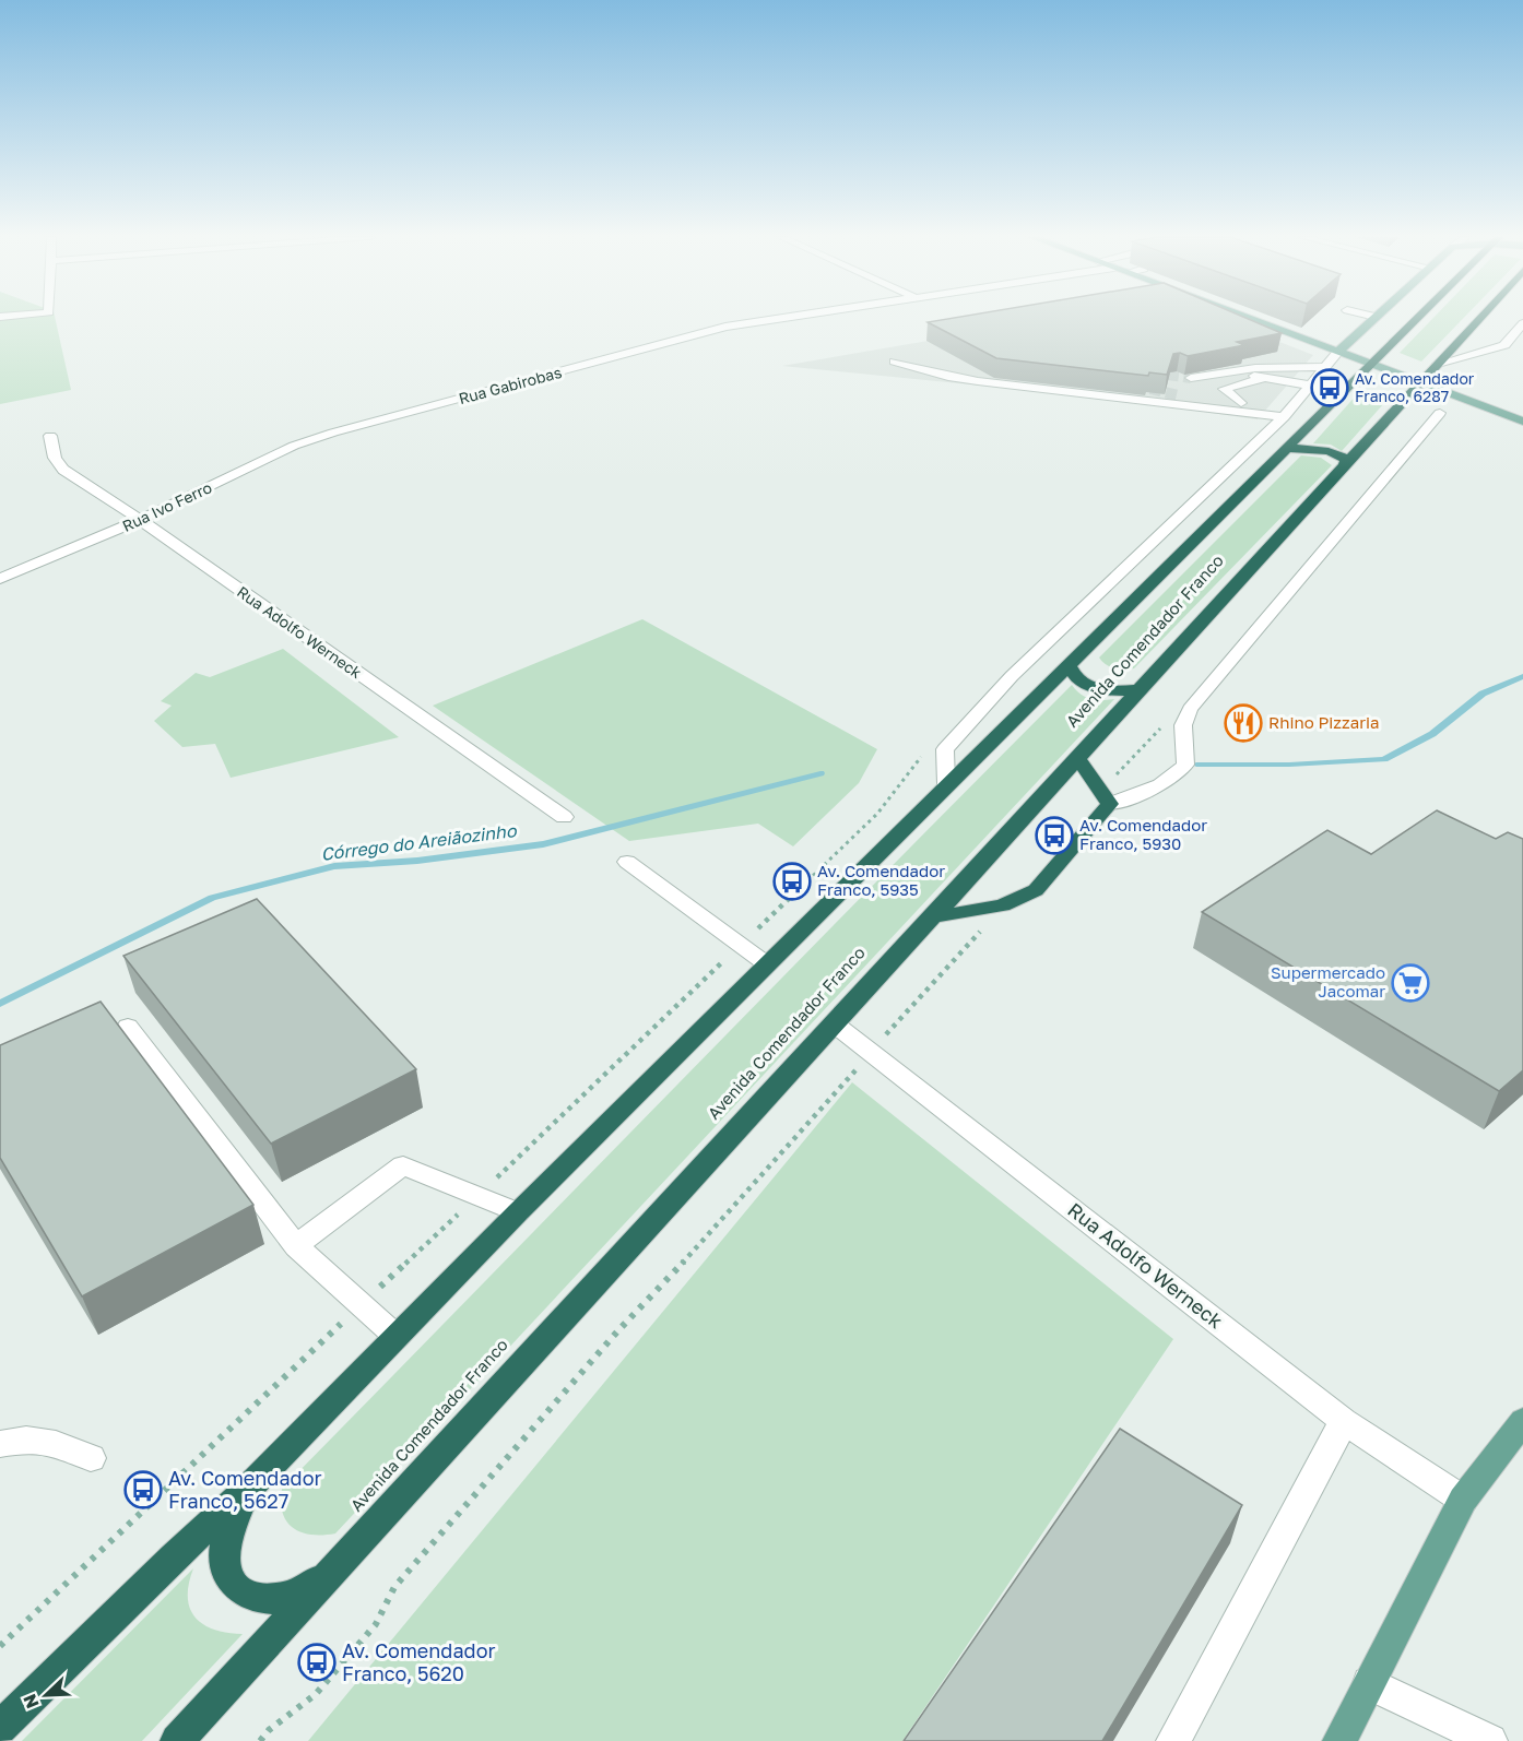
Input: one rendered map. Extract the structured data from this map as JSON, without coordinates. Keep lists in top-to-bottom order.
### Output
{
  "streets": {
    "highway": ["Avenida Comendador Franco"],
    "street": ["Rua Gabirobas", "Rua Ivo Ferro", "Rua Adolfo Werneck"]
  },
  "crossings": [
    ["Rua Gabirobas", "Rua Ivo Ferro"],
    ["Rua Ivo Ferro", "Rua Adolfo Werneck"],
    ["Rua Adolfo Werneck", "Avenida Comendador Franco"]
  ],
  "water": ["Córrego do Areiãozinho"],
  "places": {
    "bus stop": [
      "Av. Comendador Franco, 6287",
      "Av. Comendador Franco, 5930",
      "Av. Comendador Franco, 5935",
      "Av. Comendador Franco, 5627",
      "Av. Comendador Franco, 5620"
    ],
    "restaurant": ["Rhino Pizzaria"],
    "supermarket": ["Supermercado Jacomar"]
  },
  "north": "bottom left"
}
